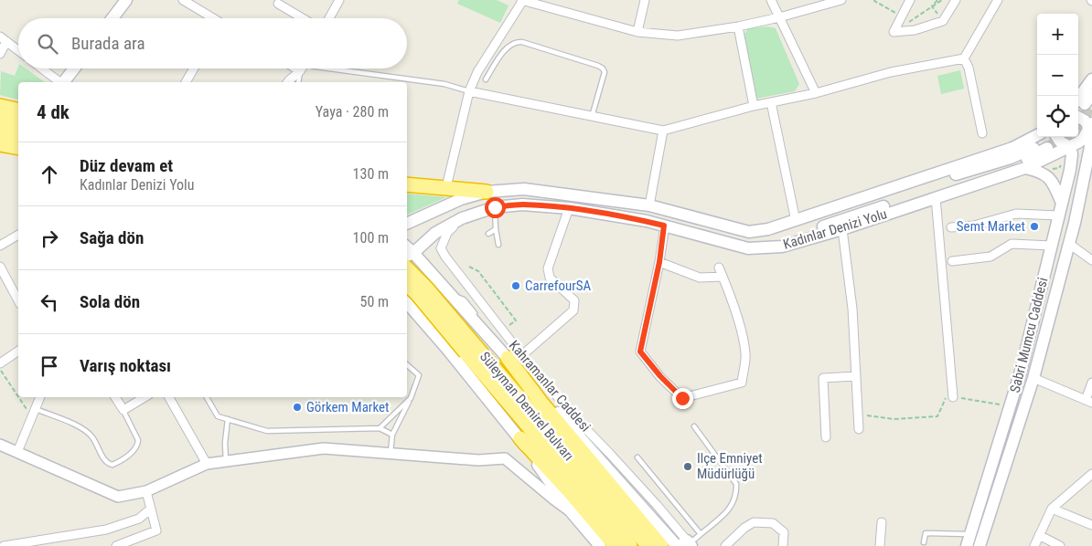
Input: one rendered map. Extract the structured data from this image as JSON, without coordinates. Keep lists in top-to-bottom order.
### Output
{
  "streets": {
    "highway": ["Süleyman Demirel Bulvarı"],
    "main road": ["Kadınlar Denizi Yolu", "Sabri Mumcu Caddesi"],
    "street": ["Kahramanlar Caddesi"]
  },
  "crossings": [
    ["Kadınlar Denizi Yolu", "Sabri Mumcu Caddesi"],
    ["Kadınlar Denizi Yolu", "Kahramanlar Caddesi"]
  ],
  "places": [
    "Semt Market",
    "CarrefourSA",
    "Görkem Market",
    "Ilçe Emniyet Müdürlüğü"
  ],
  "page": {
    "map_buttons": ["+", "−"],
    "search": "Burada ara",
    "heading": ["4 dk", "Yaya · 280 m"],
    "list": [
      ["Düz devam et", "Kadınlar Denizi Yolu", "130 m"],
      ["Sağa dön", "100 m"],
      ["Sola dön", "50 m"],
      "Varış noktası"
    ]
  }
}
